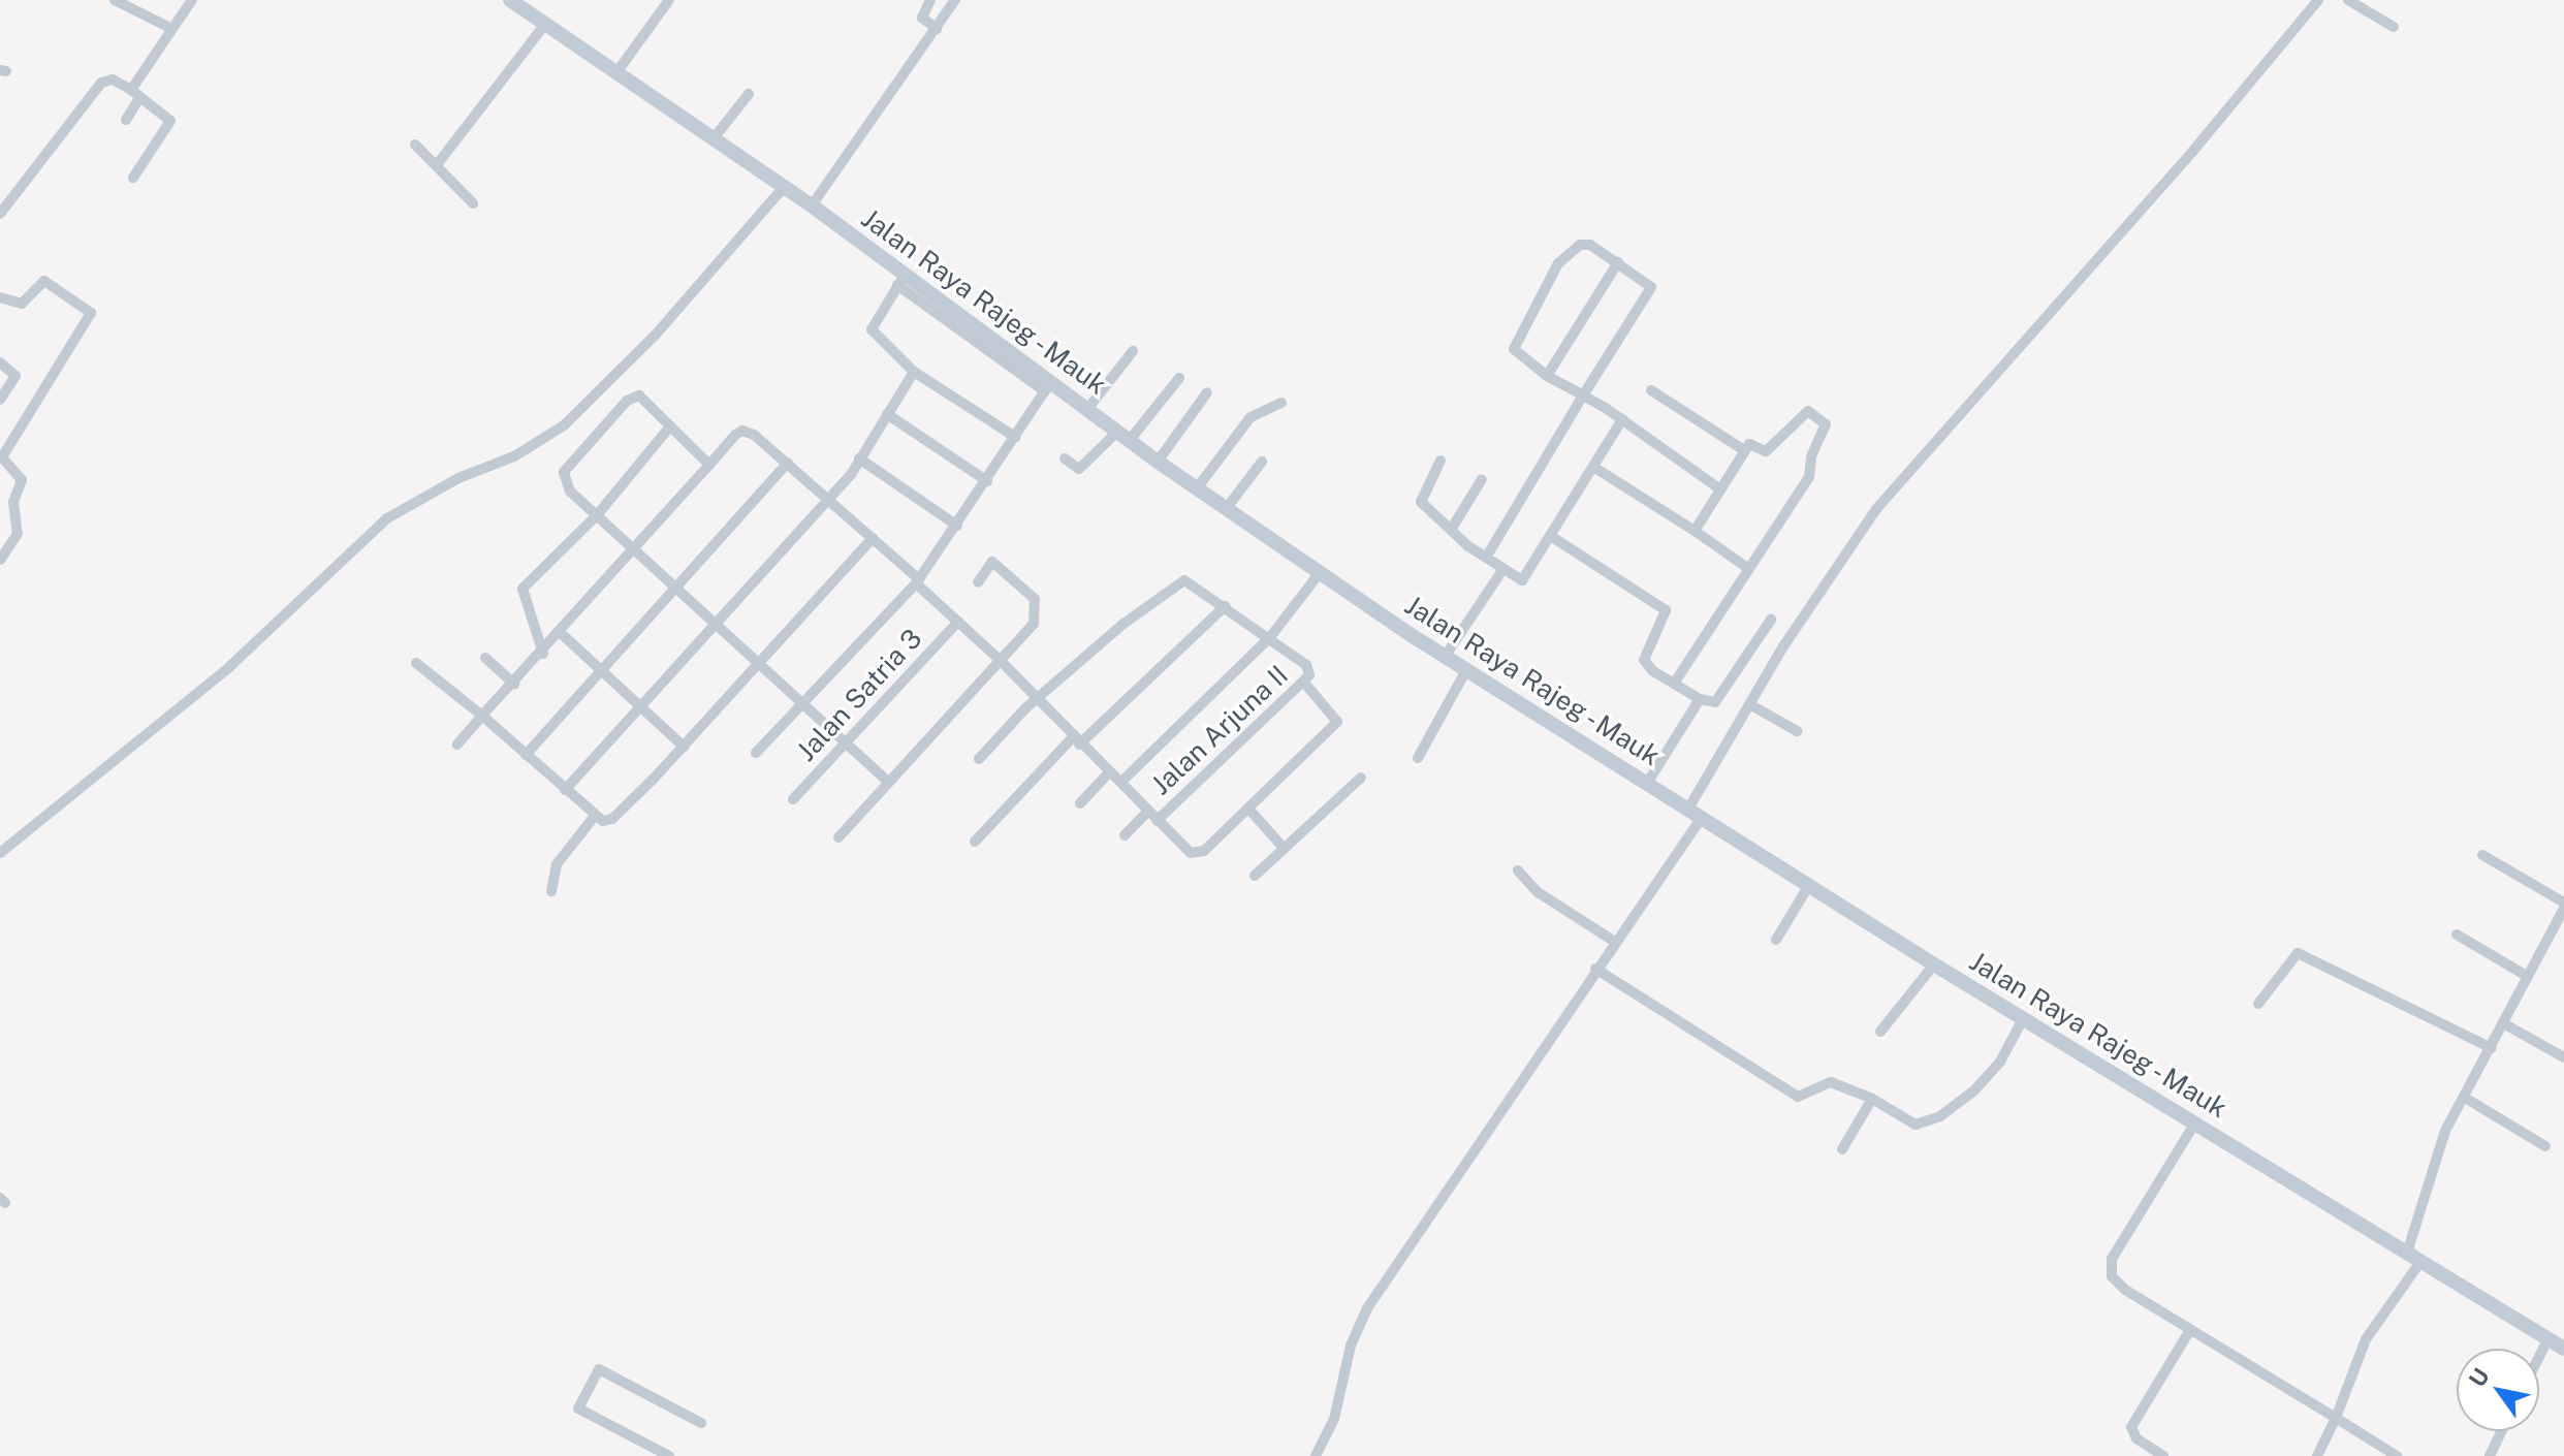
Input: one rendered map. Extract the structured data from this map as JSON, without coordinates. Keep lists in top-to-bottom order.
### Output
{
  "streets": {
    "main road": ["Jalan Raya Rajeg - Mauk"],
    "street": ["Jalan Satria 3", "Jalan Arjuna II"]
  },
  "north": "top left"
}
